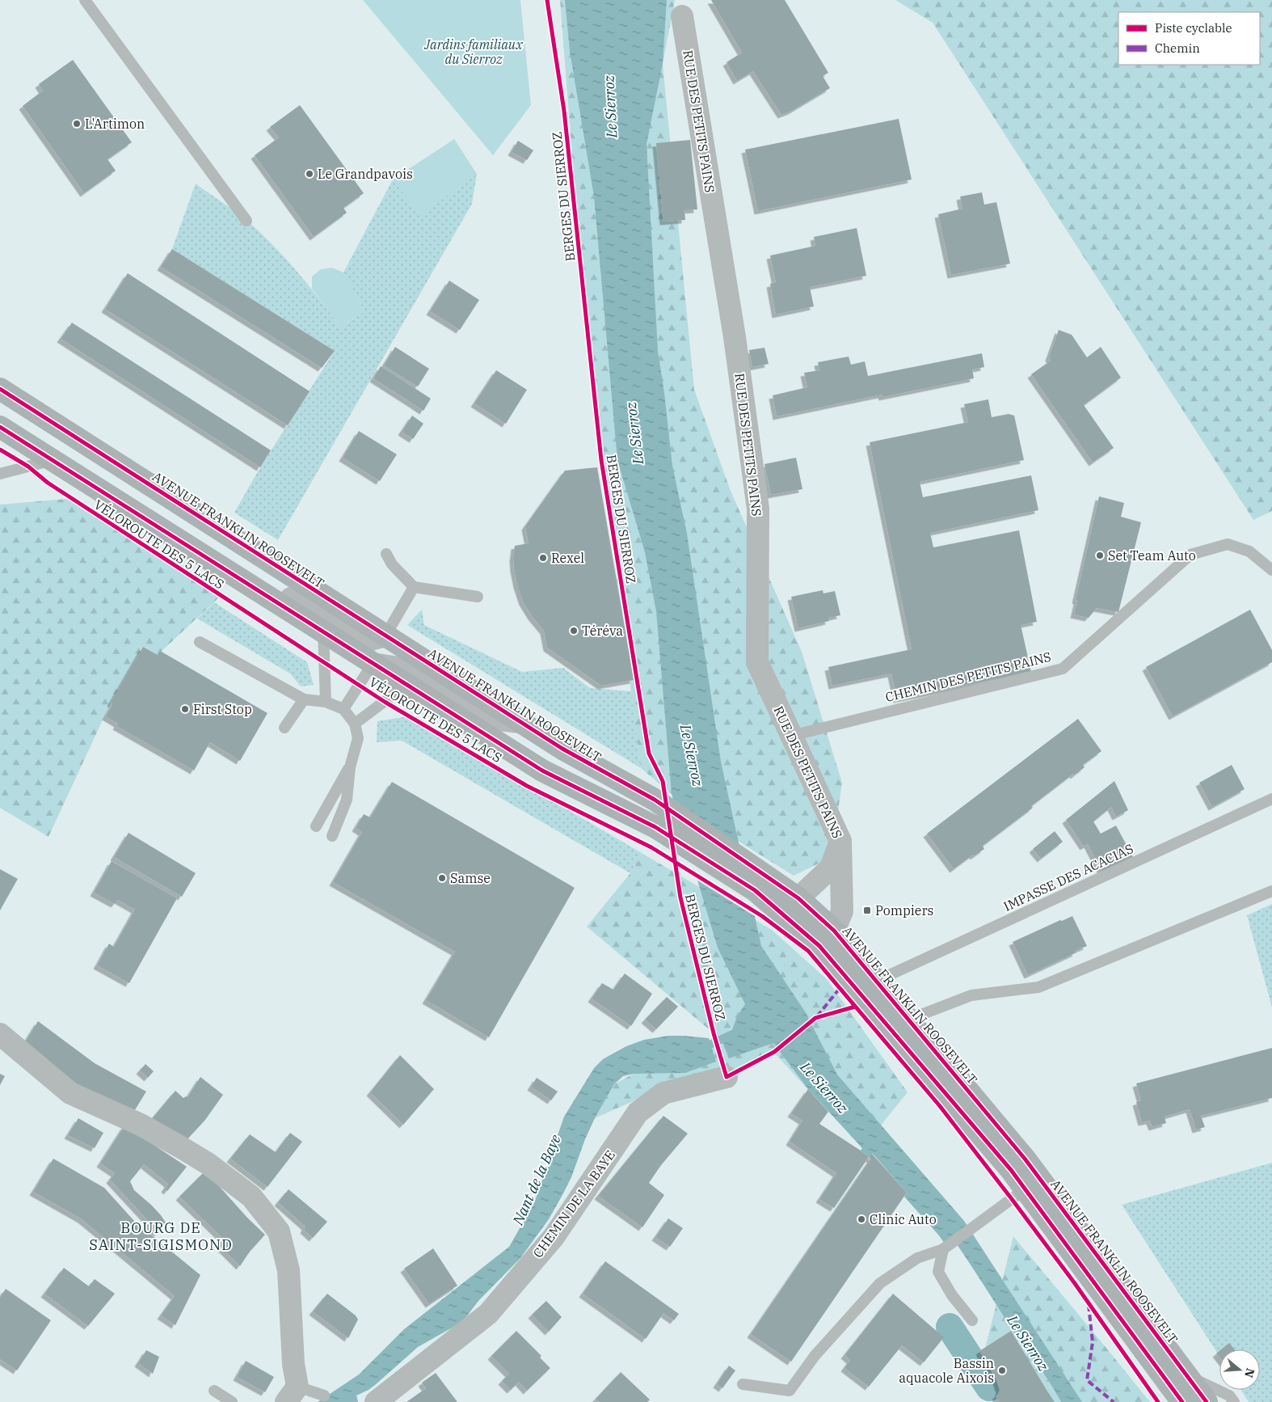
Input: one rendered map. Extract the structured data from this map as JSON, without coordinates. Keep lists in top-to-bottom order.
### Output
{
  "streets": {
    "main road": ["AVENUE FRANKLIN ROOSEVELT"],
    "street": ["RUE DES PETITS PAINS", "CHEMIN DE LA BAYE"],
    "lane": ["CHEMIN DES PETITS PAINS", "IMPASSE DES ACACIAS"],
    "cycle path": ["BERGES DU SIERROZ", "VÉLOROUTE DES 5 LACS"]
  },
  "crossings": [
    ["RUE DES PETITS PAINS", "AVENUE FRANKLIN ROOSEVELT"],
    ["RUE DES PETITS PAINS", "CHEMIN DES PETITS PAINS"],
    ["AVENUE FRANKLIN ROOSEVELT", "IMPASSE DES ACACIAS"]
  ],
  "districts": ["BOURG DE SAINT-SIGISMOND"],
  "water": ["Le Sierroz", "Nant de la Baye"],
  "parks": ["Jardins familiaux du Sierroz"],
  "places": {
    "other": [
      "L'Artimon",
      "Le Grandpavois",
      "Set Team Auto",
      "Rexel",
      "Téréva",
      "First Stop",
      "Samse",
      "Clinic Auto",
      "Bassin aquacole Aixois"
    ],
    "transit": ["Pompiers"]
  },
  "legend": ["Piste cyclable", "Chemin"],
  "north": "right"
}
